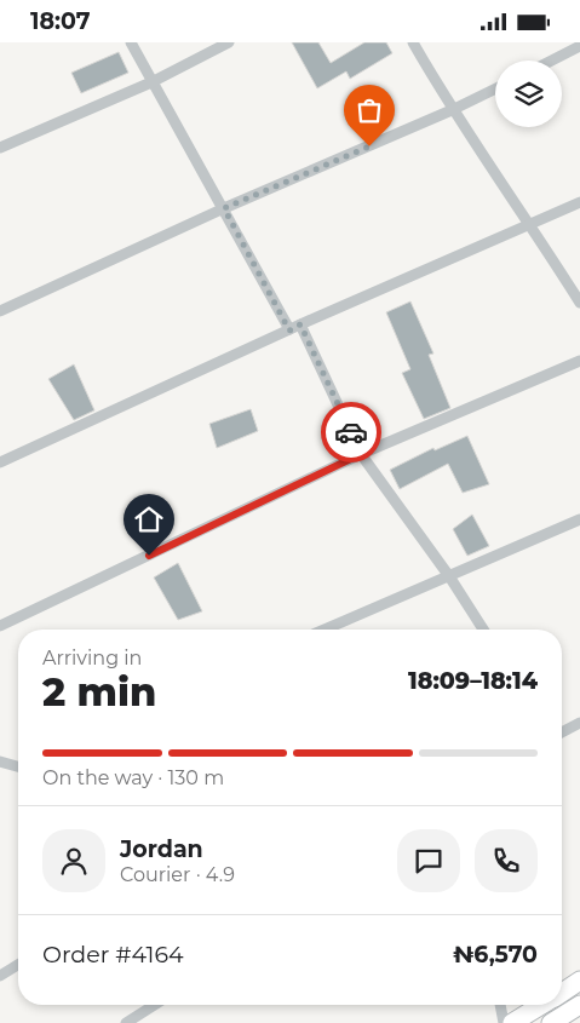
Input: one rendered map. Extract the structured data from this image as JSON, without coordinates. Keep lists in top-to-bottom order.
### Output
{
  "page": {
    "status": "18:07",
    "heading": ["2 min", "Arriving in", "18:09–18:14"],
    "panel": [
      "Jordan",
      "Courier · 4.9",
      "Order #4164",
      "₦6,570"
    ],
    "bar": "On the way · 130 m"
  }
}
